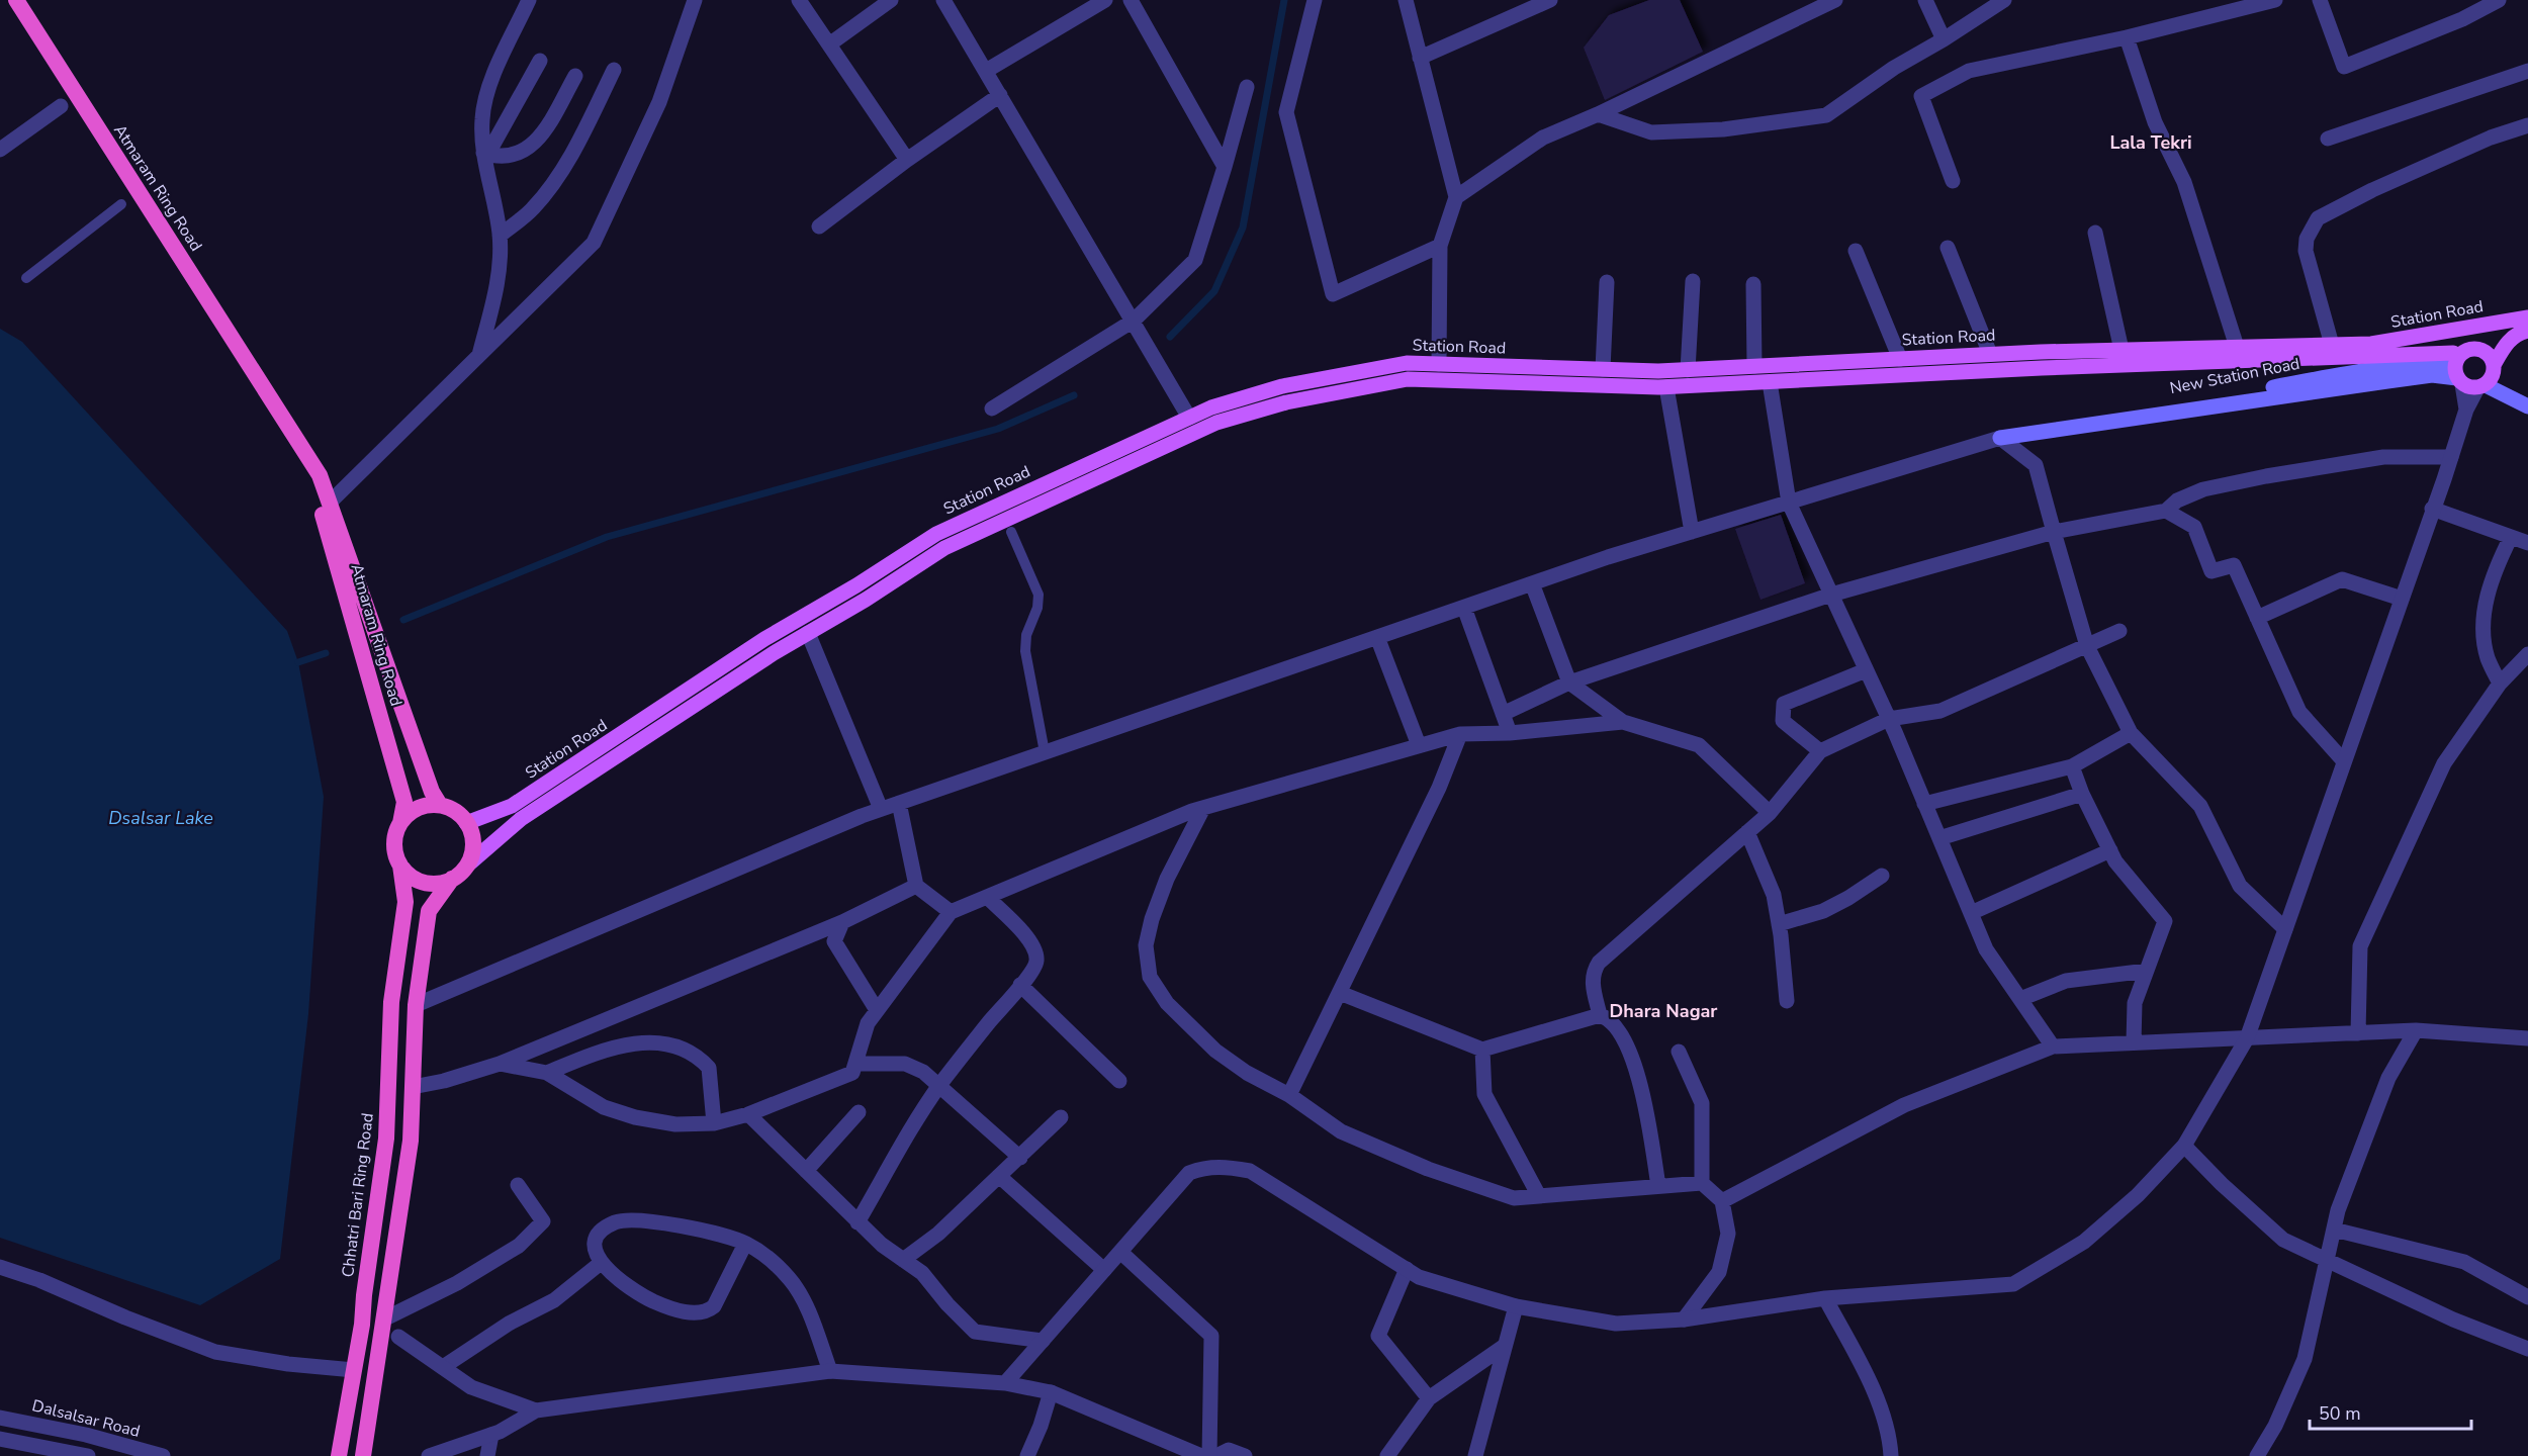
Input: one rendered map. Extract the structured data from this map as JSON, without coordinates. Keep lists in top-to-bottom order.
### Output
{
  "streets": {
    "highway": ["Atmaram Ring Road", "Chhatri Bari Ring Road"],
    "main road": ["Station Road", "New Station Road"],
    "street": ["Dalsalsar Road"]
  },
  "crossings": [
    ["Atmaram Ring Road", "Station Road"],
    ["Atmaram Ring Road", "Chhatri Bari Ring Road"],
    ["Station Road", "New Station Road"],
    ["Station Road", "Chhatri Bari Ring Road"]
  ],
  "districts": ["Lala Tekri", "Dhara Nagar"],
  "water": ["Dsalsar Lake"],
  "scale_bar": "50 m"
}
